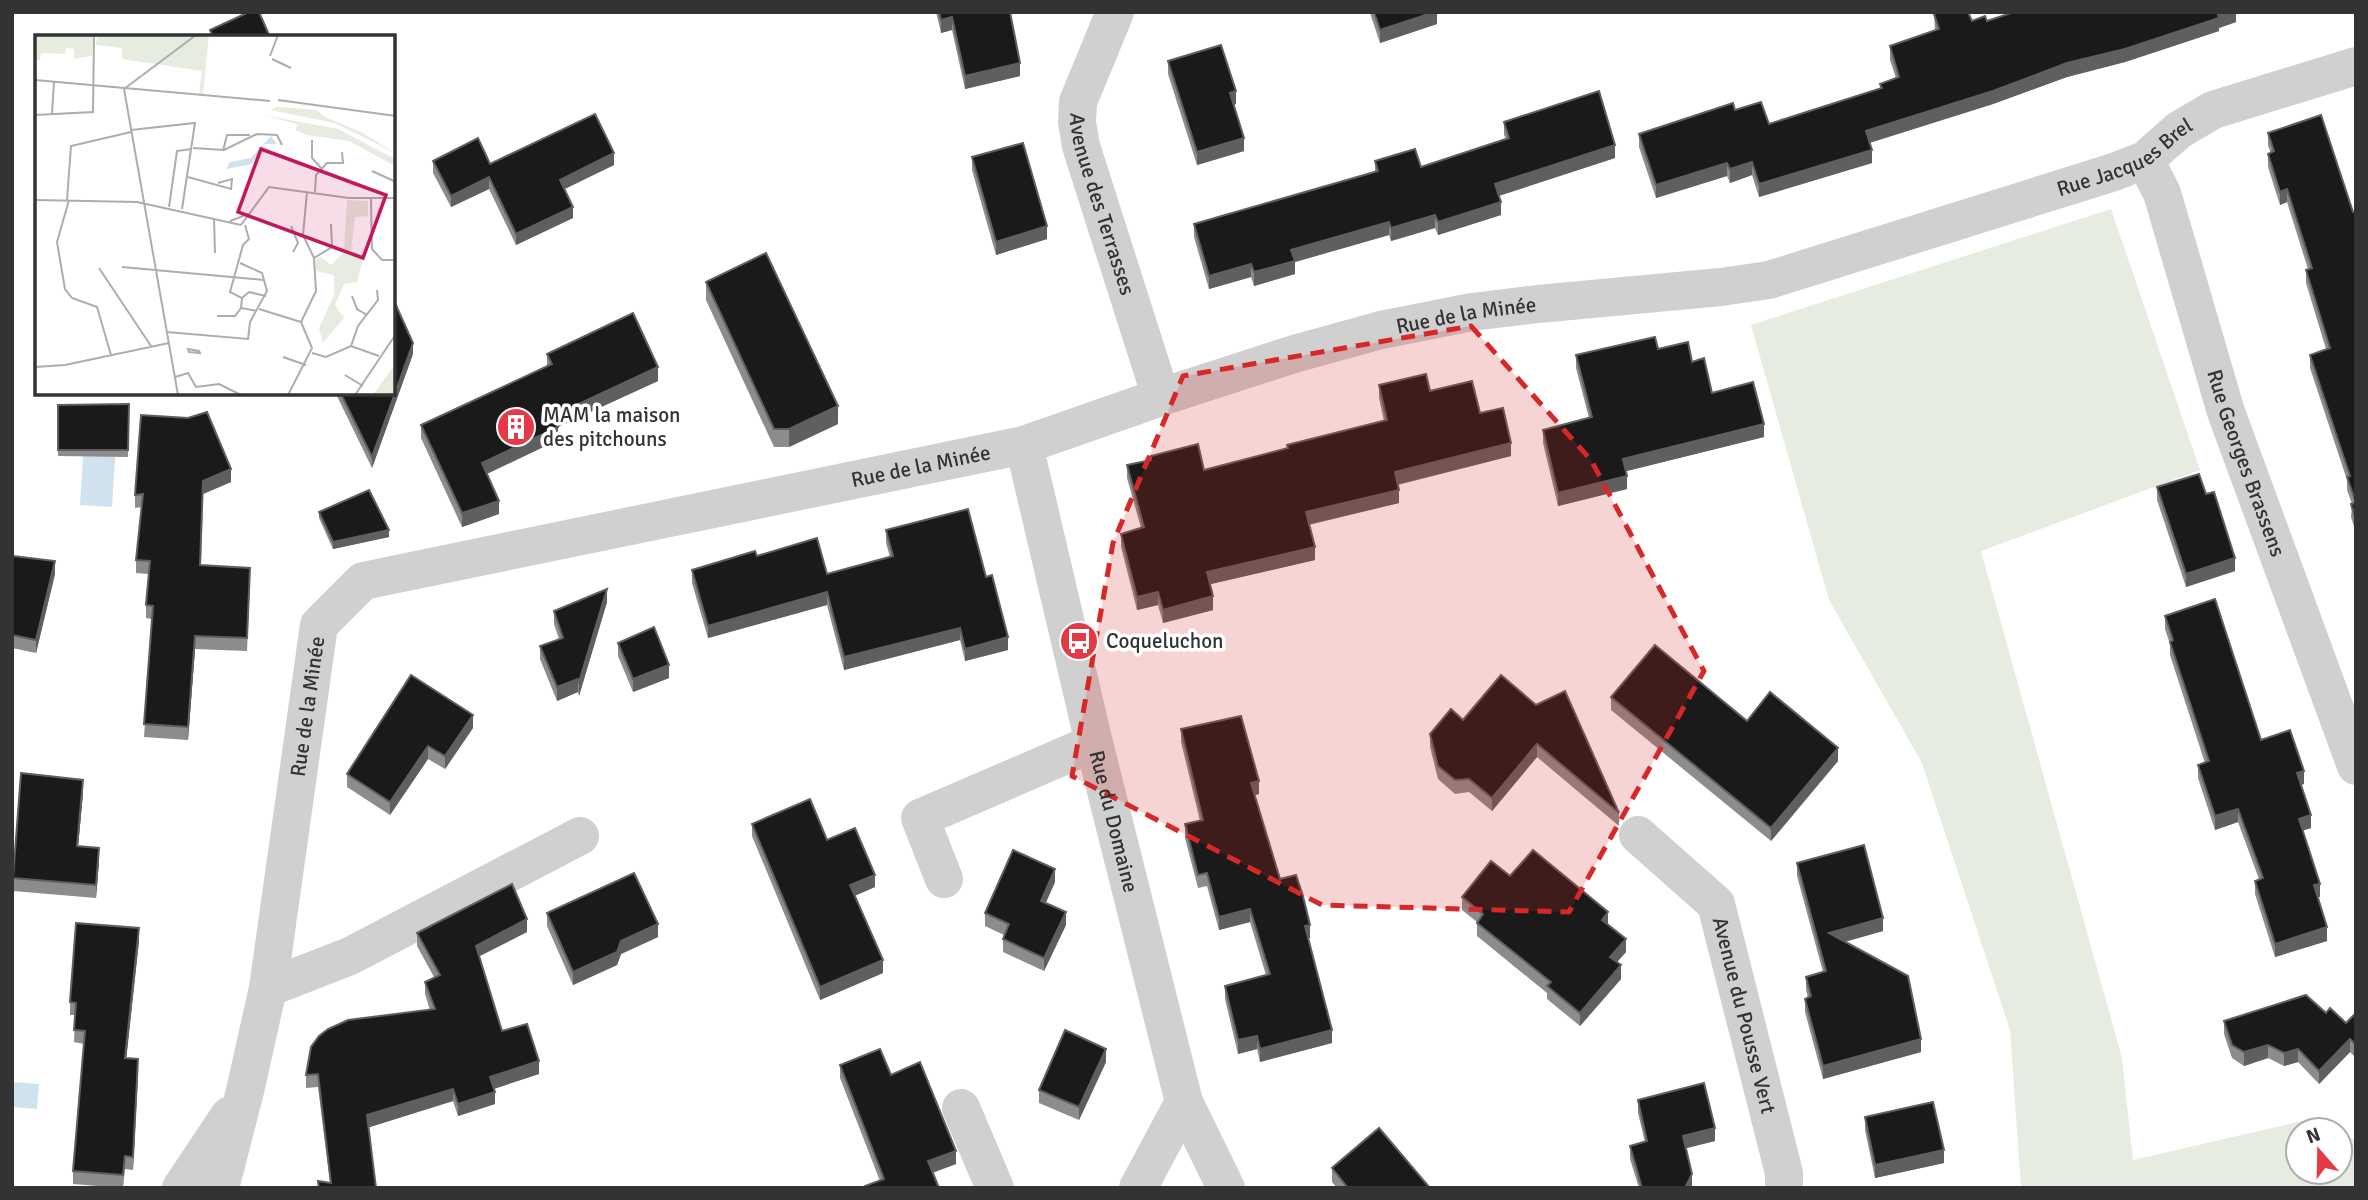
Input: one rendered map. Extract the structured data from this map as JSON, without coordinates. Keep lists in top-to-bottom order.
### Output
{
  "streets": {
    "street": [
      "Rue Jacques Brel",
      "Avenue des Terrasses",
      "Rue de la Minée",
      "Rue Georges Brassens",
      "Rue du Domaine",
      "Avenue du Pousse Vert"
    ]
  },
  "crossings": [
    ["Rue Jacques Brel", "Rue de la Minée"],
    ["Rue Jacques Brel", "Rue Georges Brassens"],
    ["Avenue des Terrasses", "Rue de la Minée"],
    ["Rue de la Minée", "Rue du Domaine"]
  ],
  "places": {
    "building": ["MAM la maison des pitchouns"],
    "bus stop": ["Coqueluchon"]
  },
  "north": "top"
}
